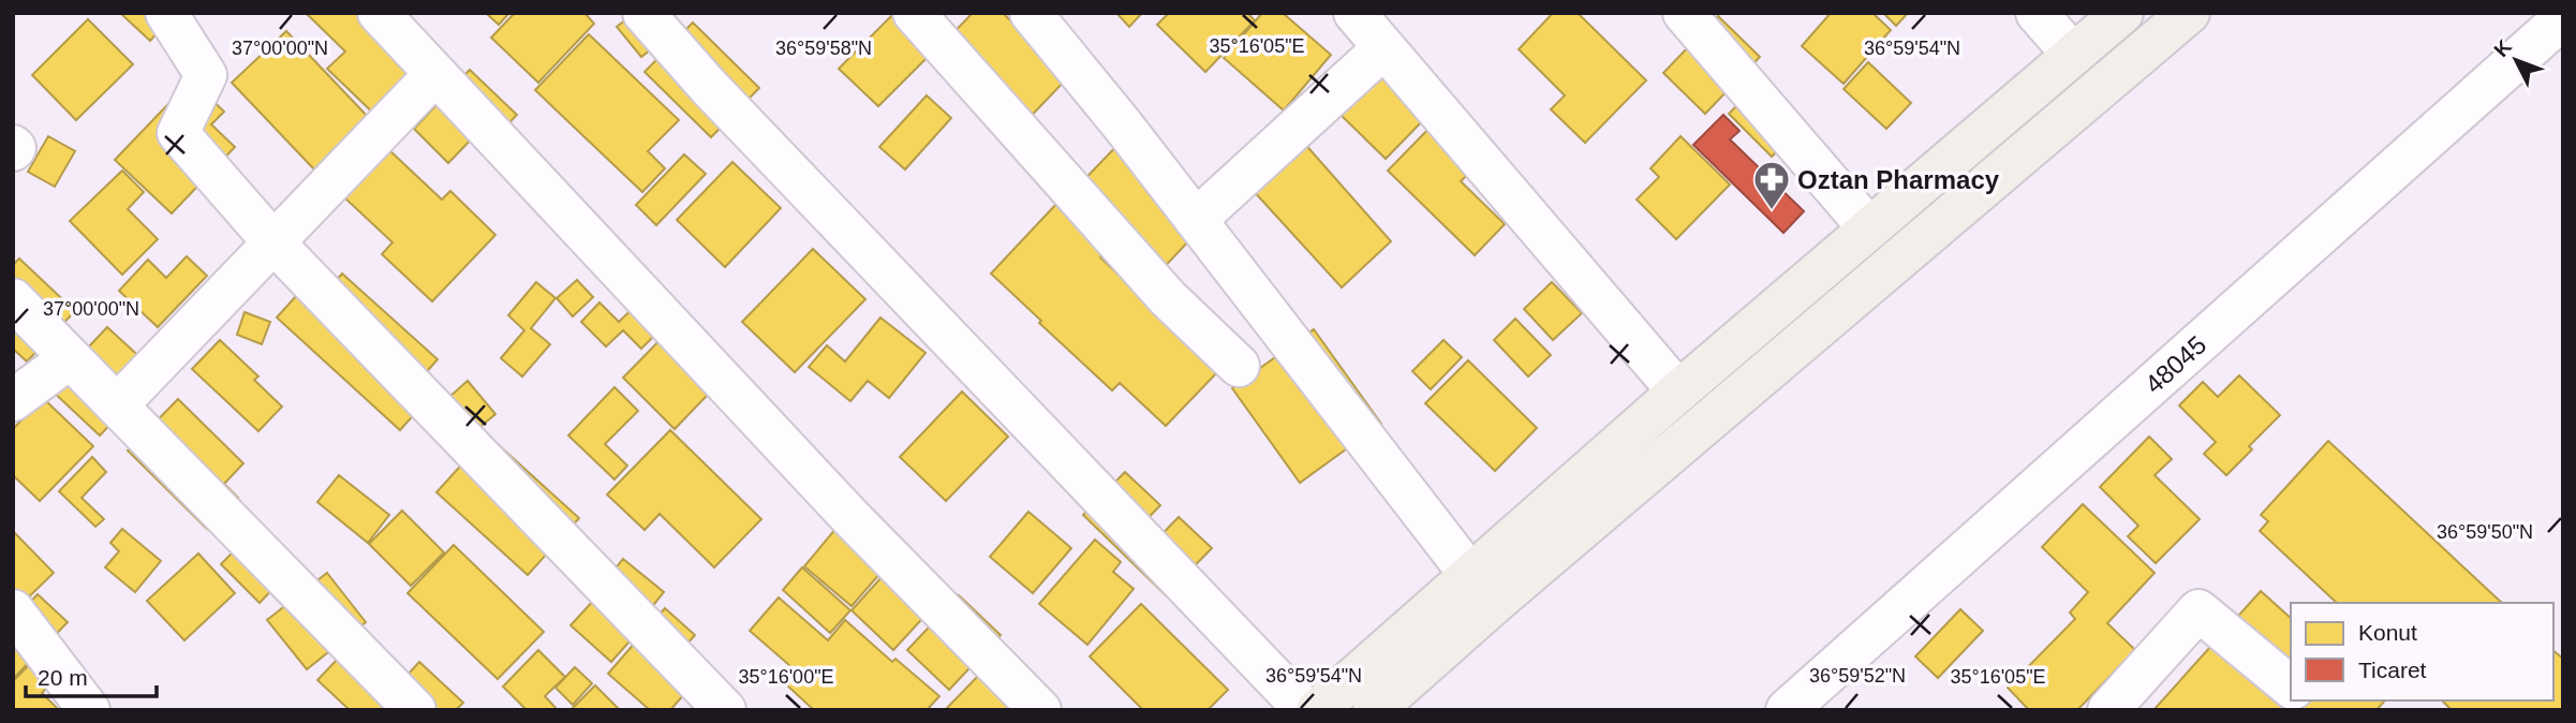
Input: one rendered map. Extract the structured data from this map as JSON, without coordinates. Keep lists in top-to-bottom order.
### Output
{
  "streets": {
    "street": ["48045"]
  },
  "places": {
    "pharmacy": ["Oztan Pharmacy"]
  },
  "legend": ["Konut", "Ticaret"],
  "scale_bar": "20 m",
  "north": "top left",
  "coordinates": [
    "35°16'05\"E",
    "37°00'00\"N",
    "36°59'58\"N",
    "36°59'54\"N",
    "36°59'50\"N",
    "36°59'52\"N",
    "35°16'00\"E"
  ]
}
